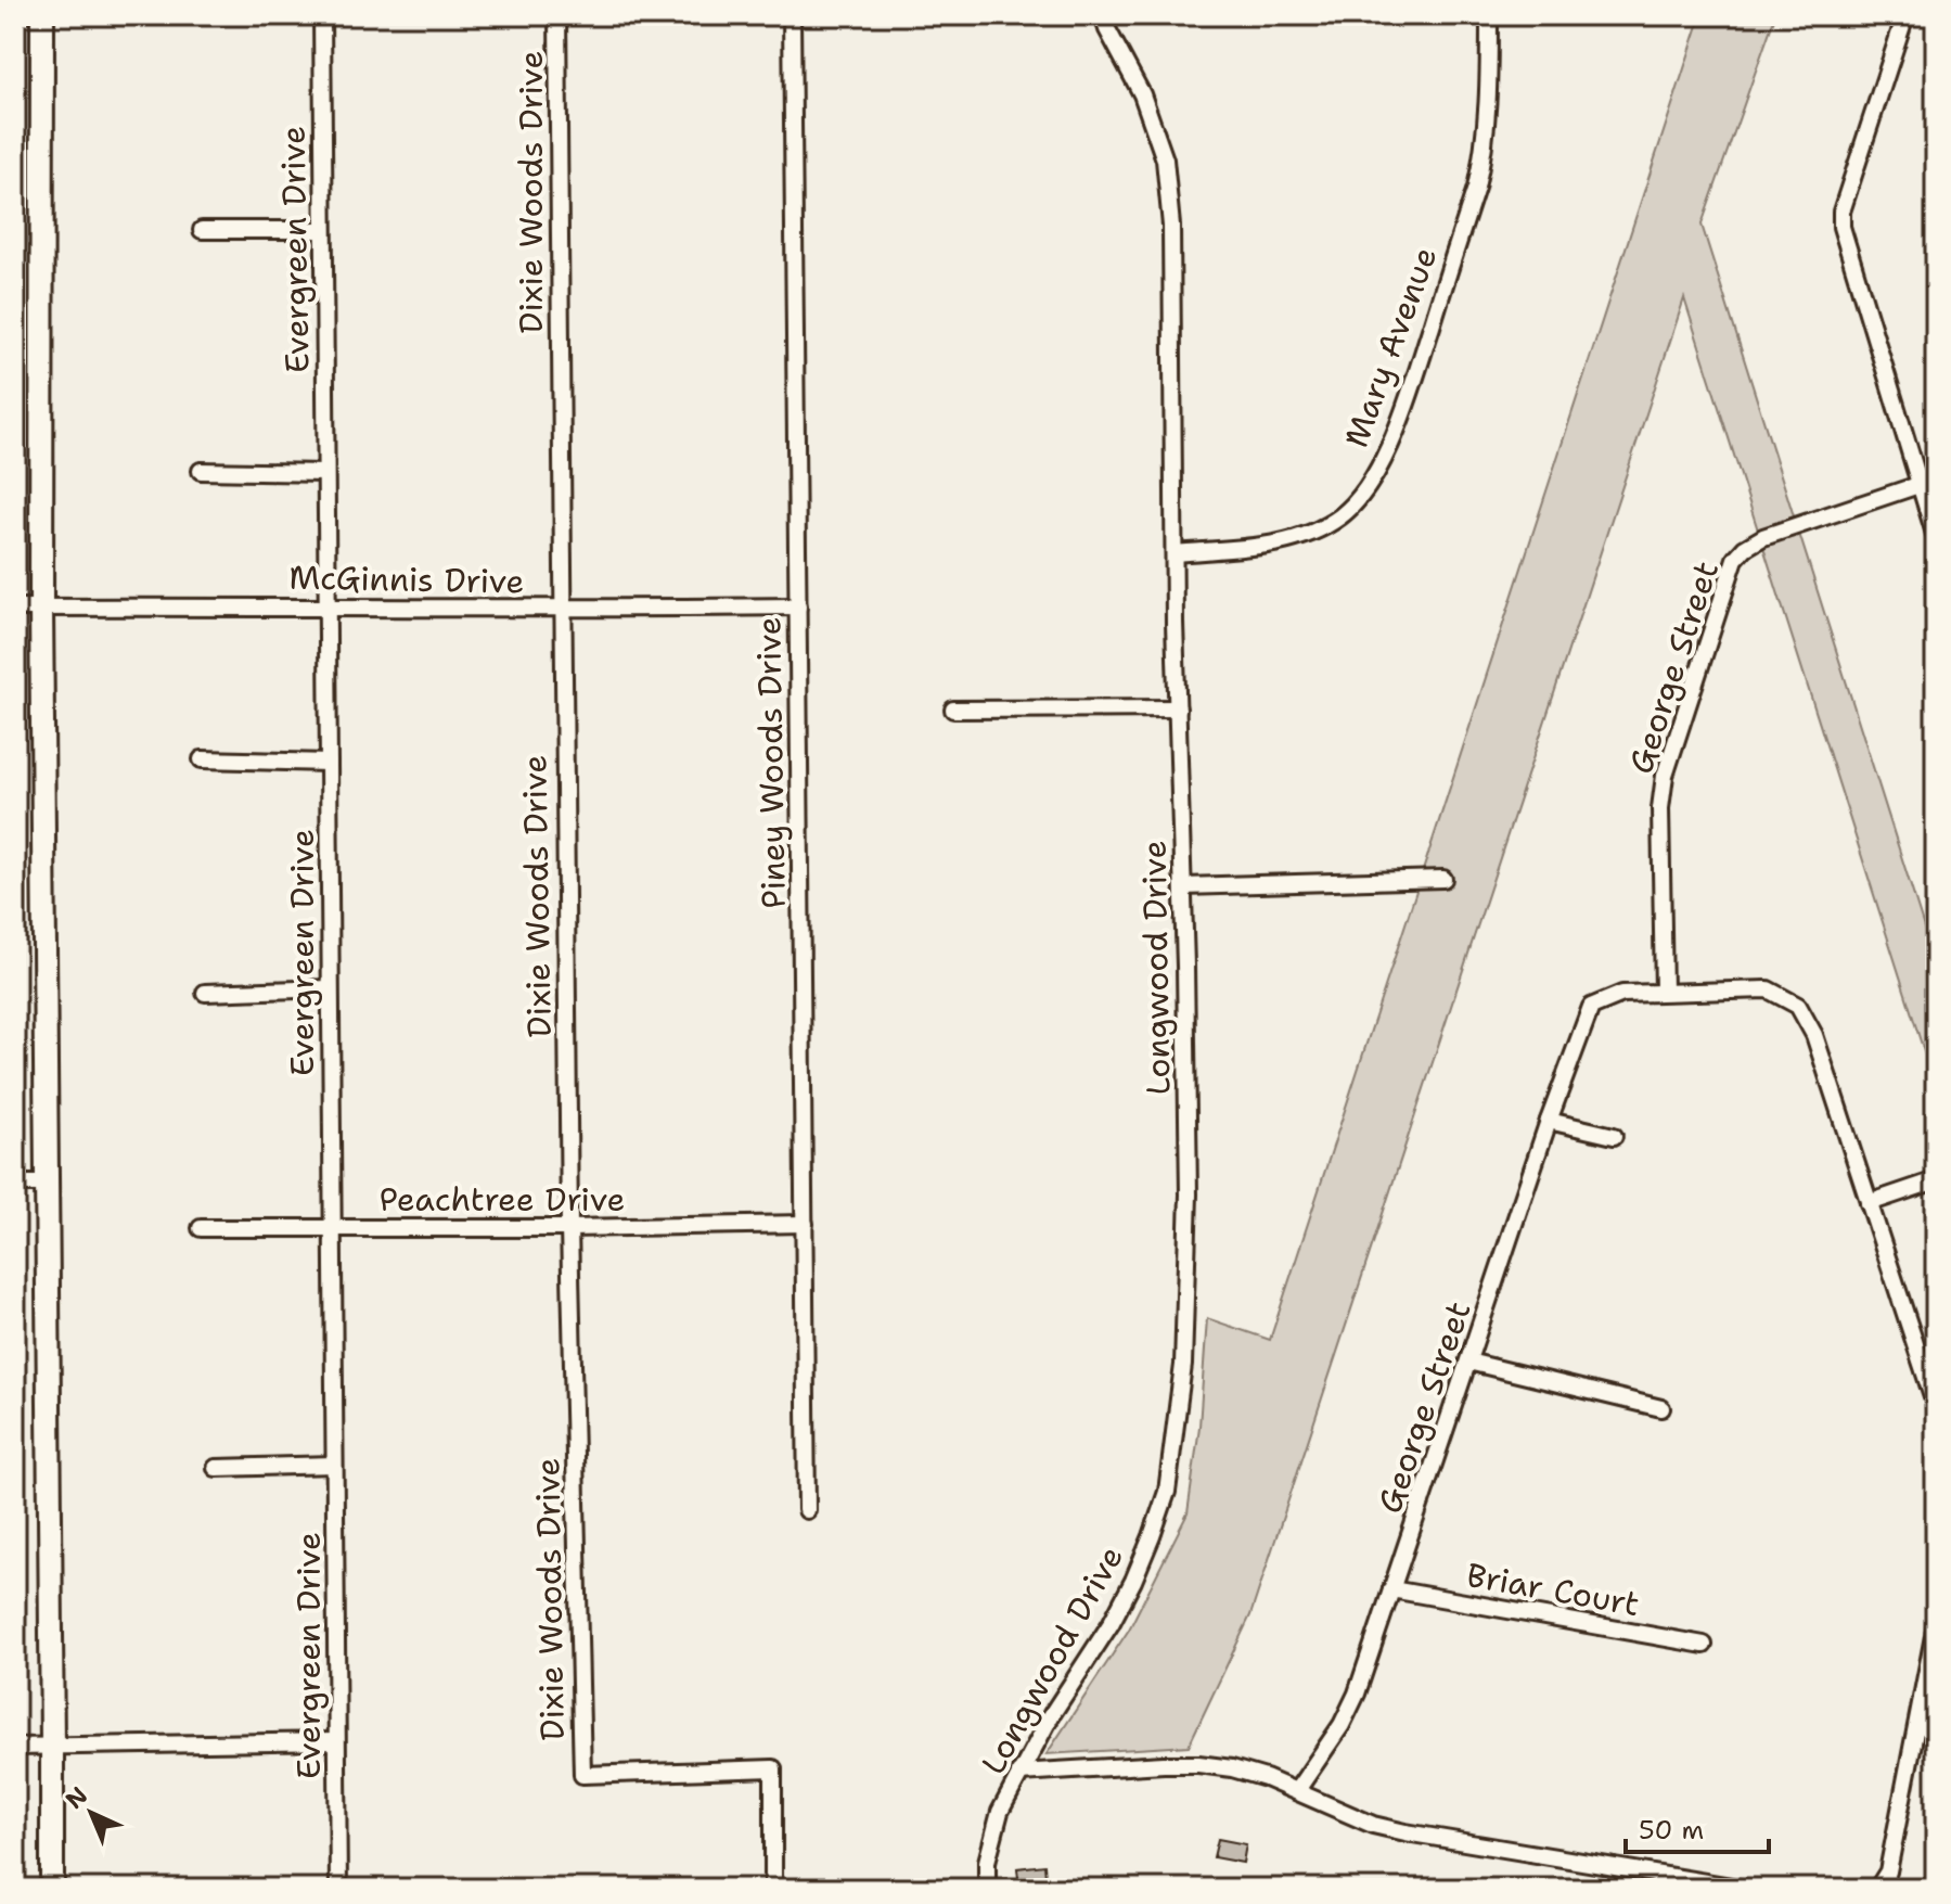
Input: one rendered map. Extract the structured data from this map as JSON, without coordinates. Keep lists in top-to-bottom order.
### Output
{
  "streets": {
    "street": [
      "Dixie Woods Drive",
      "Evergreen Drive",
      "Mary Avenue",
      "McGinnis Drive",
      "George Street",
      "Piney Woods Drive",
      "Longwood Drive",
      "Peachtree Drive",
      "Briar Court"
    ]
  },
  "crossings": [
    ["Dixie Woods Drive", "McGinnis Drive"],
    ["Dixie Woods Drive", "Peachtree Drive"],
    ["Evergreen Drive", "McGinnis Drive"],
    ["Evergreen Drive", "Peachtree Drive"],
    ["Mary Avenue", "Longwood Drive"],
    ["McGinnis Drive", "Piney Woods Drive"],
    ["George Street", "Briar Court"],
    ["Piney Woods Drive", "Peachtree Drive"]
  ],
  "scale_bar": "50 m",
  "north": "top left"
}
